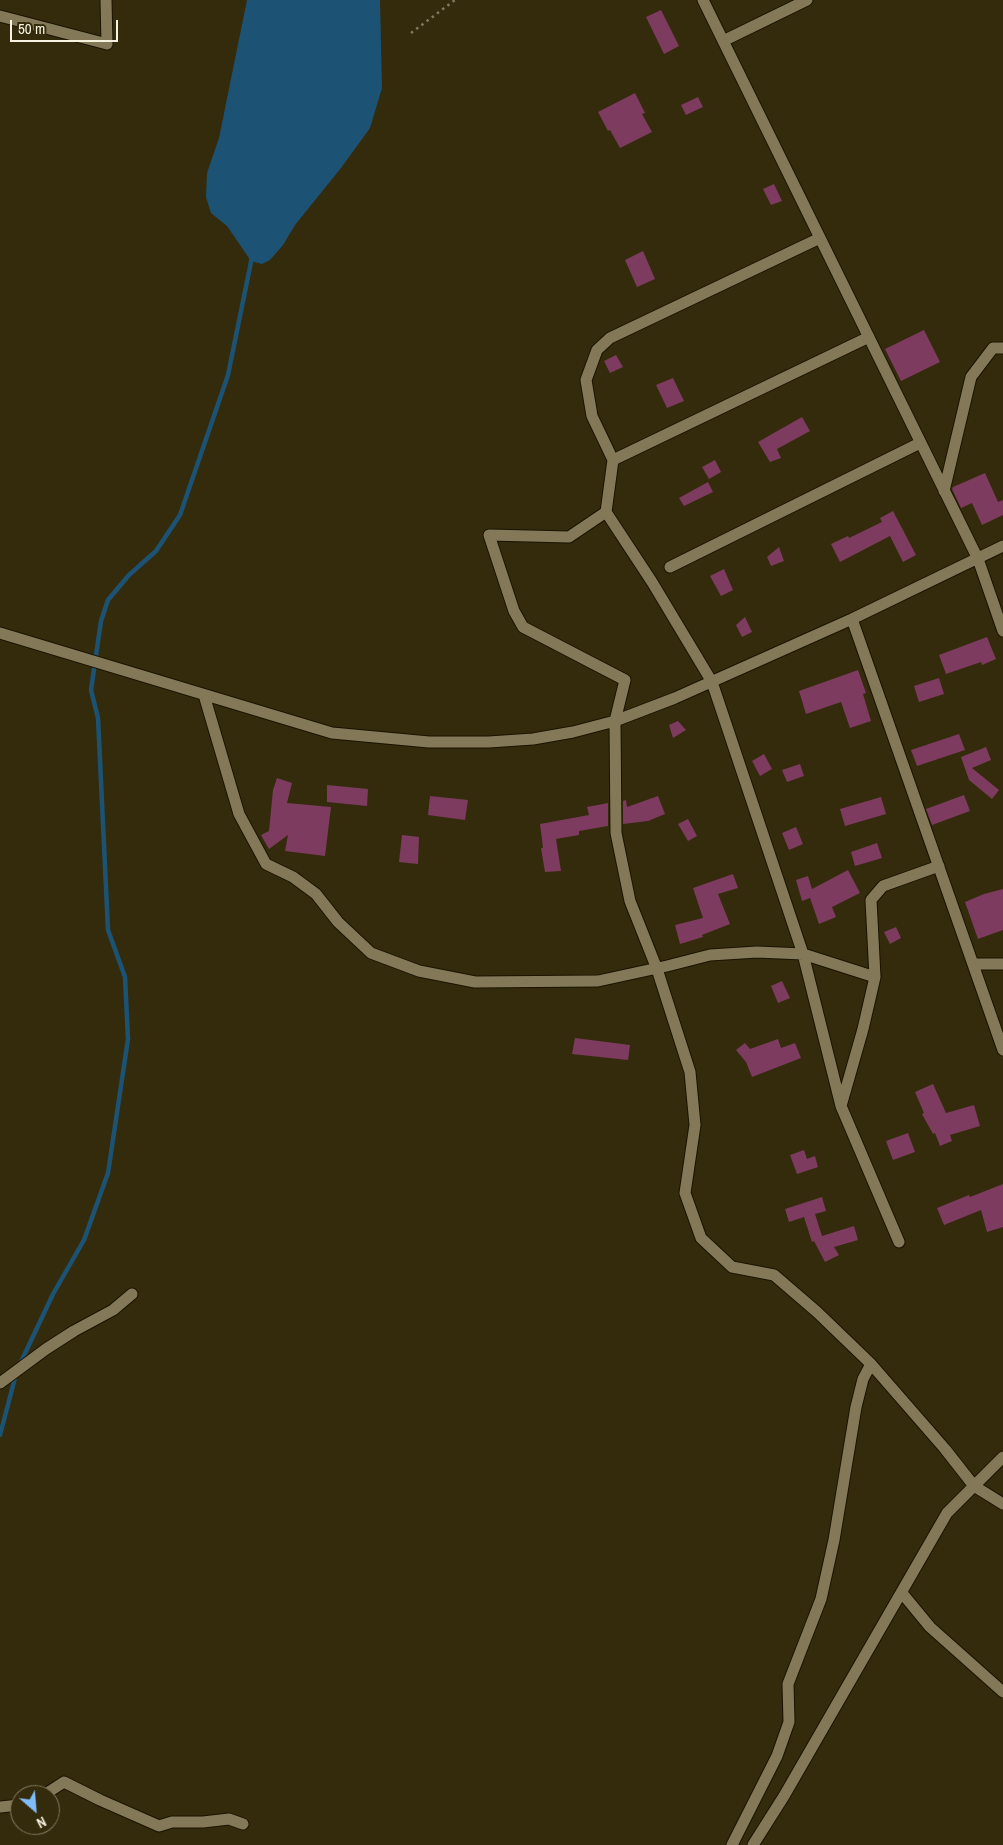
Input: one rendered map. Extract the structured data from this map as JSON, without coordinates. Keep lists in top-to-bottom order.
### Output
{
  "scale_bar": "50 m",
  "north": "bottom right"
}
